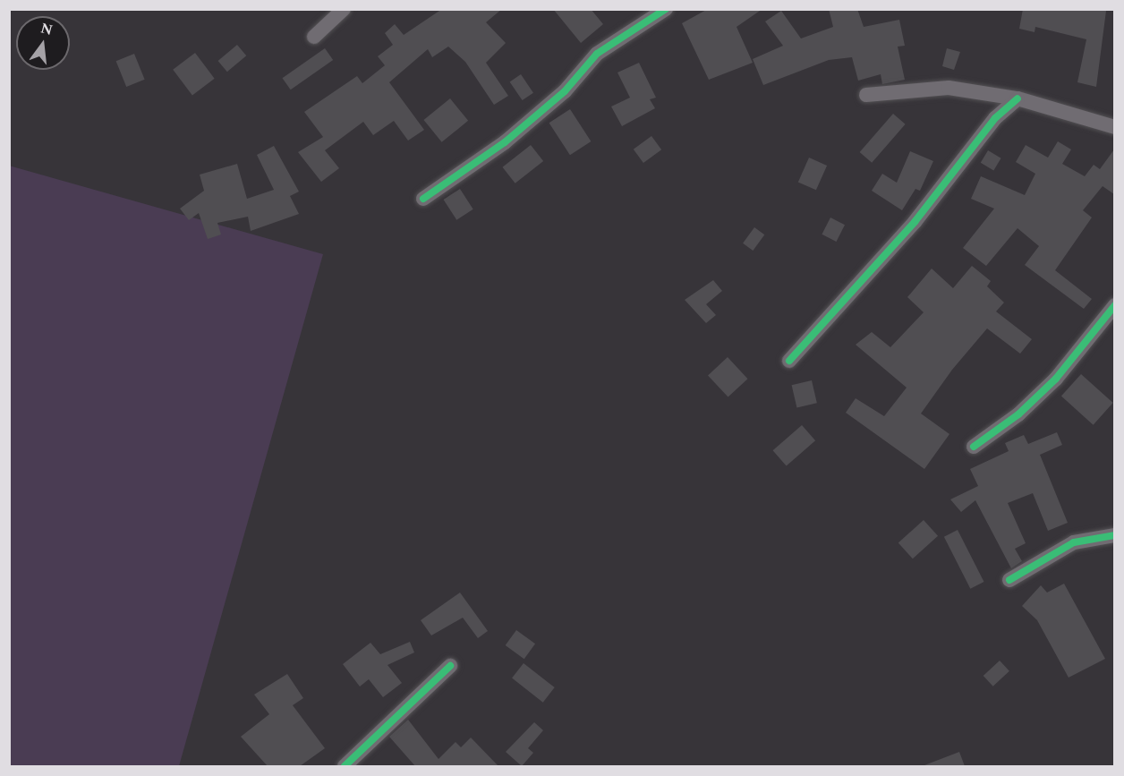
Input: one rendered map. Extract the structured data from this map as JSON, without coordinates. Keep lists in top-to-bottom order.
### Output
{
  "north": "top"
}
